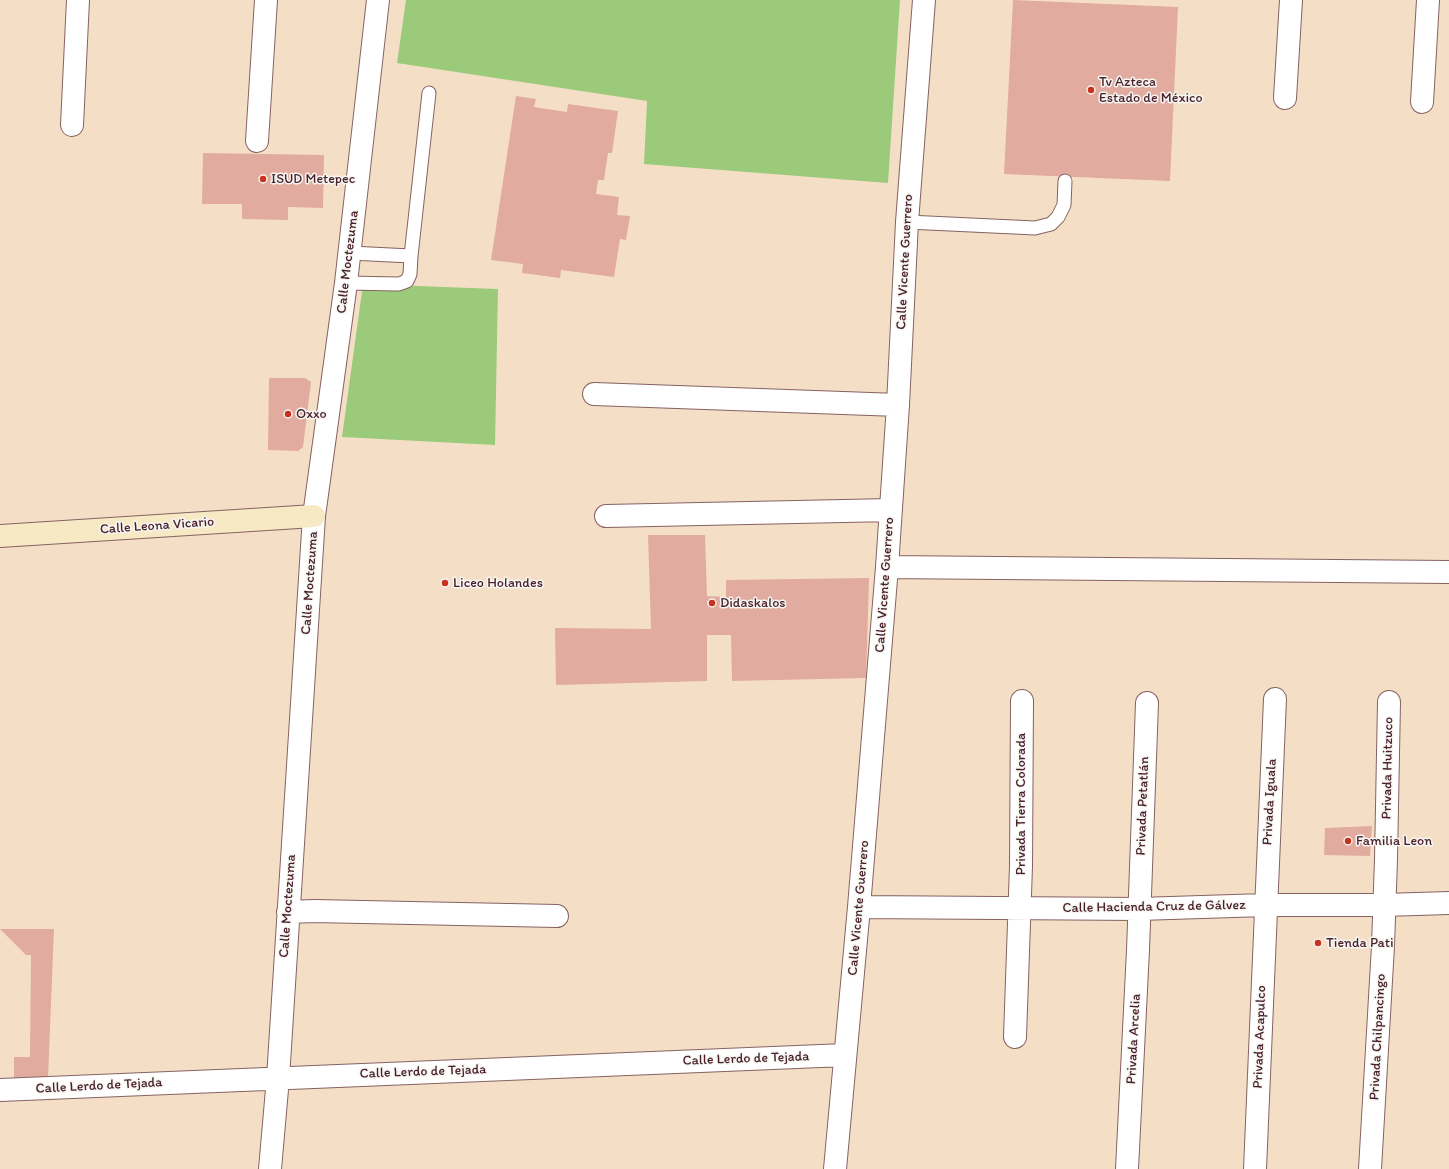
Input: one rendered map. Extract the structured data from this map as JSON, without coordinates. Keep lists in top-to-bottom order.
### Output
{
  "streets": {
    "street": [
      "Calle Moctezuma",
      "Calle Vicente Guerrero",
      "Calle Leona Vicario",
      "Privada Huitzuco",
      "Privada Iguala",
      "Privada Tierra Colorada",
      "Privada Petatlán",
      "Calle Hacienda Cruz de Gálvez",
      "Privada Acapulco",
      "Privada Chilpancingo",
      "Privada Arcelia",
      "Calle Lerdo de Tejada"
    ]
  },
  "crossings": [
    ["Calle Moctezuma", "Calle Leona Vicario"],
    ["Calle Moctezuma", "Calle Lerdo de Tejada"],
    ["Calle Vicente Guerrero", "Calle Hacienda Cruz de Gálvez"],
    ["Calle Vicente Guerrero", "Calle Lerdo de Tejada"],
    ["Privada Huitzuco", "Calle Hacienda Cruz de Gálvez"],
    ["Privada Huitzuco", "Privada Chilpancingo"],
    ["Privada Iguala", "Calle Hacienda Cruz de Gálvez"],
    ["Privada Iguala", "Privada Acapulco"],
    ["Privada Tierra Colorada", "Calle Hacienda Cruz de Gálvez"],
    ["Privada Petatlán", "Calle Hacienda Cruz de Gálvez"],
    ["Privada Petatlán", "Privada Arcelia"],
    ["Calle Hacienda Cruz de Gálvez", "Privada Acapulco"],
    ["Calle Hacienda Cruz de Gálvez", "Privada Chilpancingo"],
    ["Calle Hacienda Cruz de Gálvez", "Privada Arcelia"]
  ],
  "places": [
    "Tv Azteca Estado de México",
    "ISUD Metepec",
    "Oxxo",
    "Liceo Holandes",
    "Didaskalos",
    "Familia Leon",
    "Tienda Pati"
  ]
}
